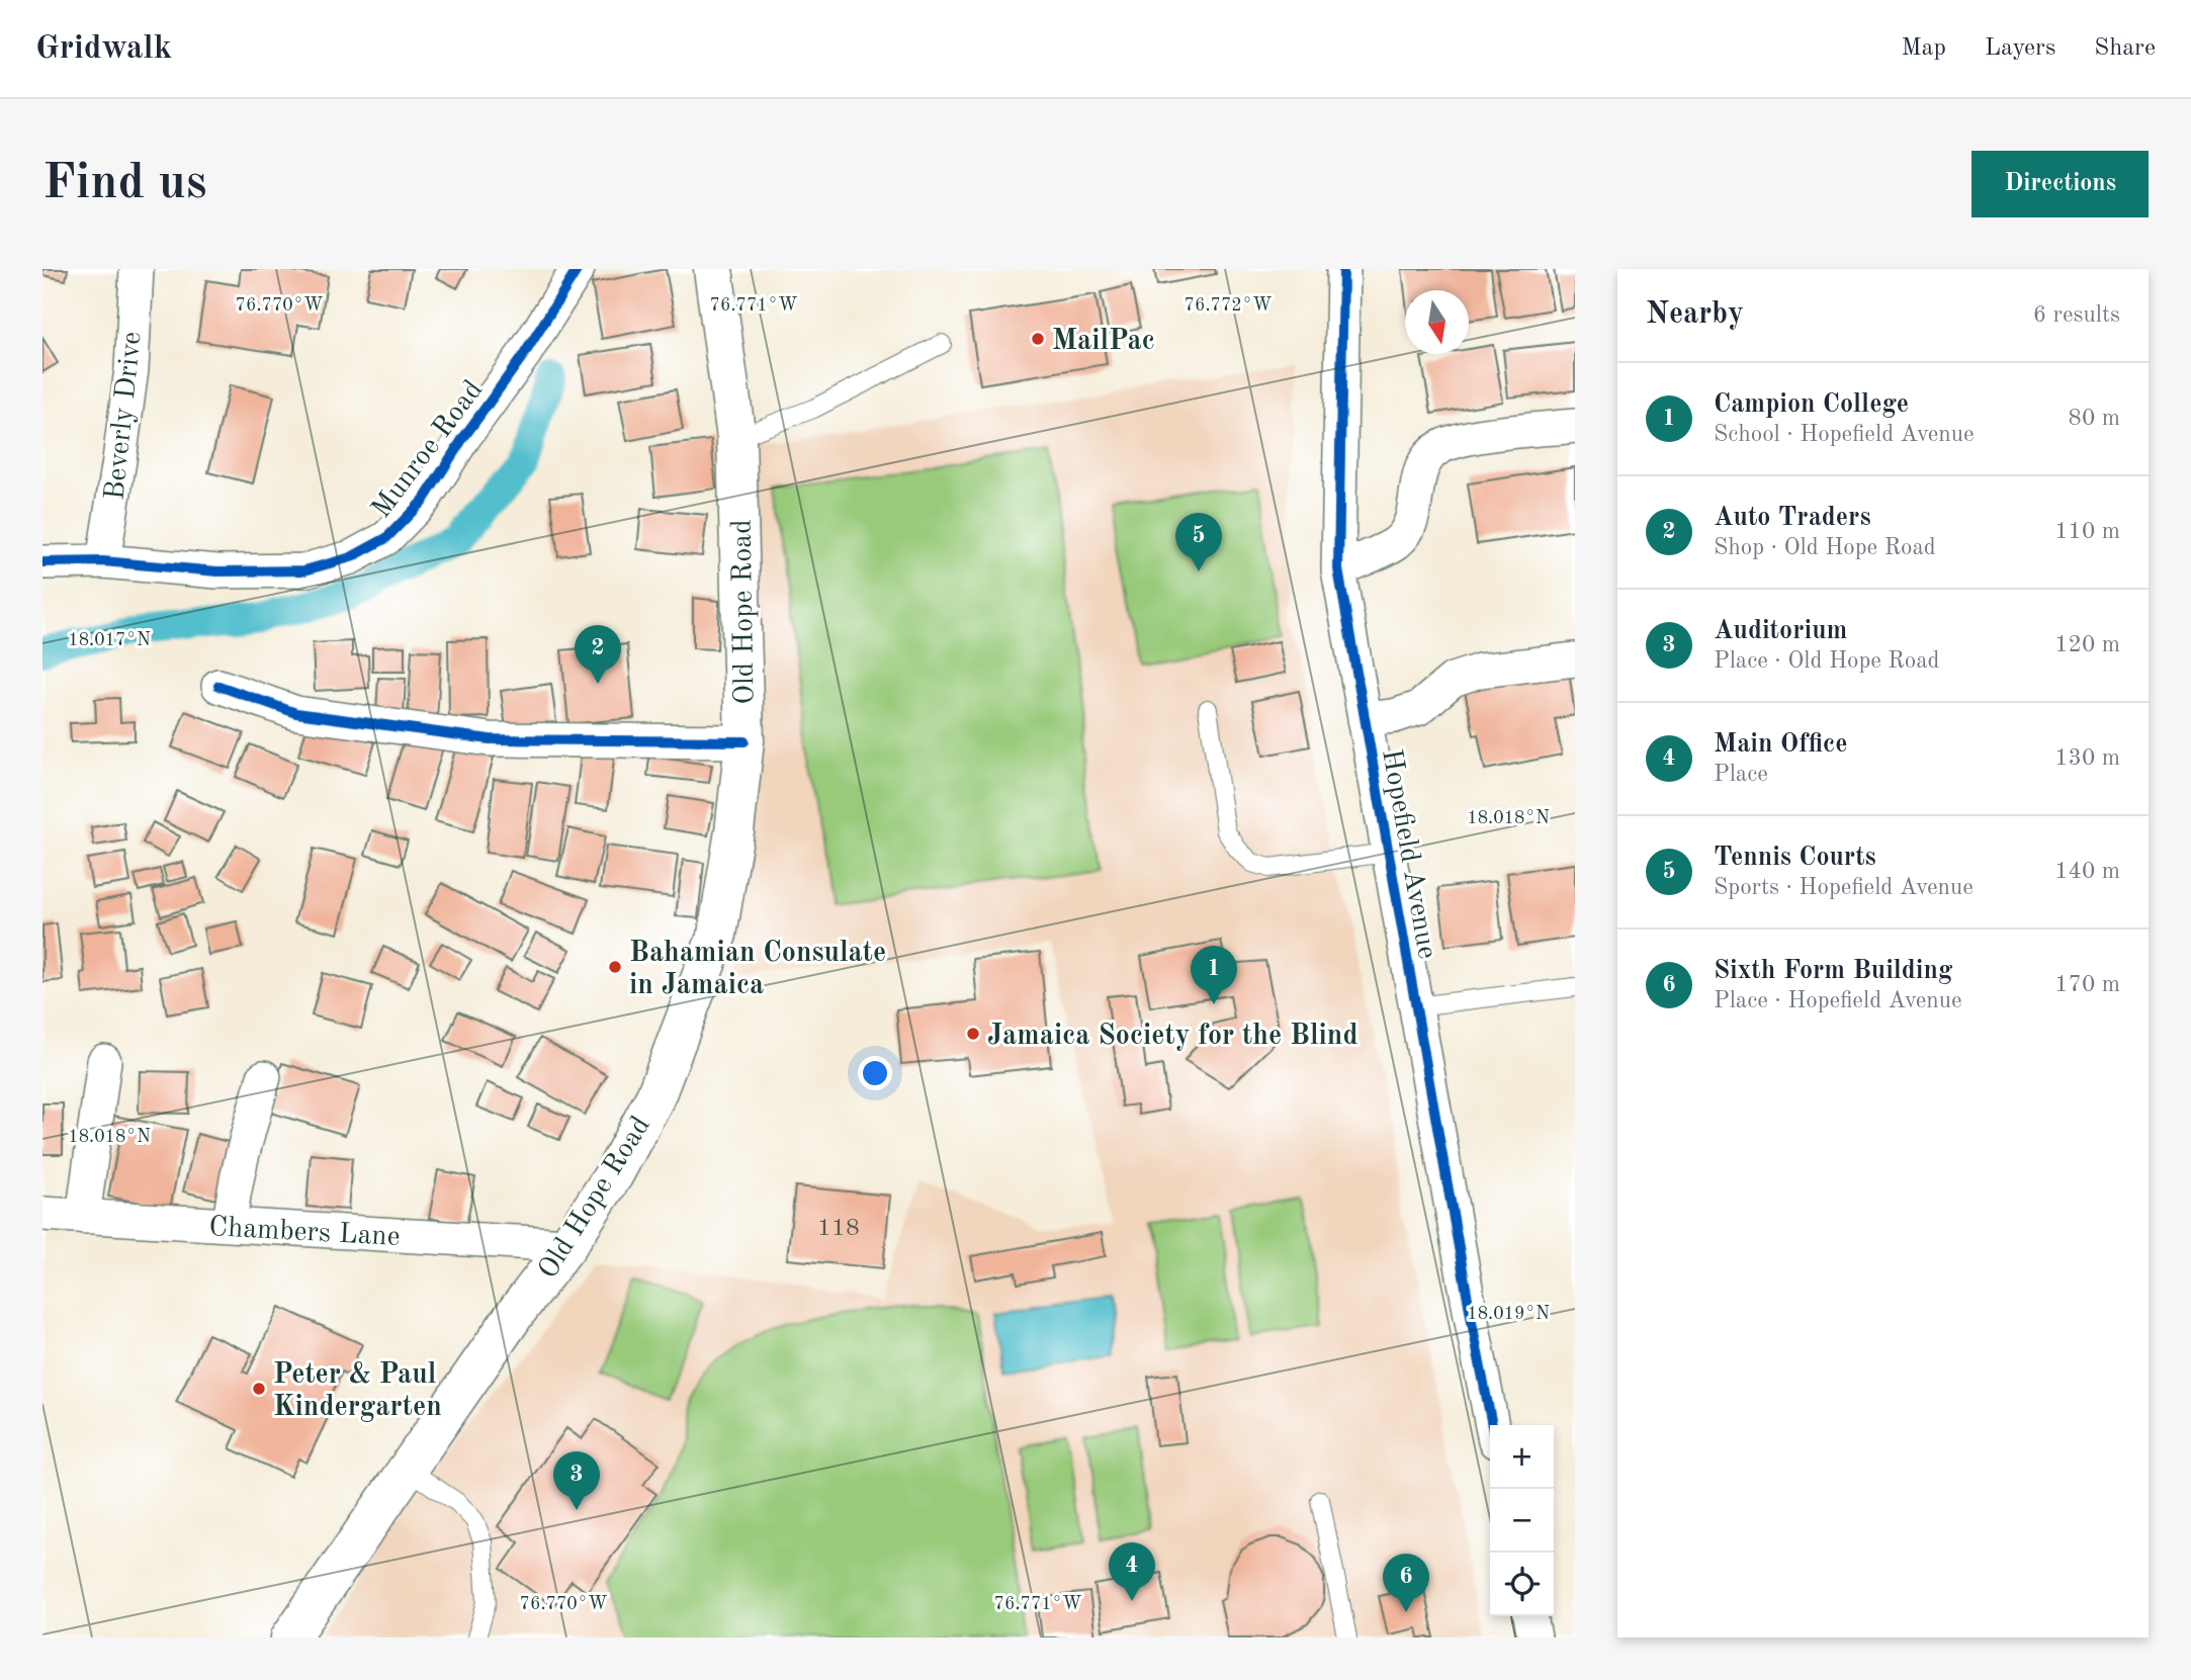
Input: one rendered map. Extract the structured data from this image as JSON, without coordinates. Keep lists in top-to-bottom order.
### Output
{
  "streets": {
    "main road": ["Old Hope Road"],
    "street": [
      "Beverly Drive",
      "Munroe Road",
      "Hopefield Avenue",
      "Chambers Lane"
    ]
  },
  "crossings": [
    ["Beverly Drive", "Munroe Road"],
    ["Old Hope Road", "Chambers Lane"]
  ],
  "places": [
    "MailPac",
    "Bahamian Consulate in Jamaica",
    "Jamaica Society for the Blind",
    "Peter & Paul Kindergarten"
  ],
  "house_numbers": ["118"],
  "north": "bottom",
  "page": {
    "header": "Gridwalk",
    "nav": ["Map", "Layers", "Share"],
    "buttons": "Directions",
    "title": "Find us",
    "heading": ["Nearby", "6 results"],
    "list": [
      {
        "mark": "1",
        "name": "Campion College",
        "note": "School · Hopefield Avenue",
        "value": "80 m"
      },
      {
        "mark": "2",
        "name": "Auto Traders",
        "note": "Shop · Old Hope Road",
        "value": "110 m"
      },
      {
        "mark": "3",
        "name": "Auditorium",
        "note": "Place · Old Hope Road",
        "value": "120 m"
      },
      {
        "mark": "4",
        "name": "Main Office",
        "note": "Place",
        "value": "130 m"
      },
      {
        "mark": "5",
        "name": "Tennis Courts",
        "note": "Sports · Hopefield Avenue",
        "value": "140 m"
      },
      {
        "mark": "6",
        "name": "Sixth Form Building",
        "note": "Place · Hopefield Avenue",
        "value": "170 m"
      }
    ],
    "pins": [
      "5",
      "2",
      "1",
      "3",
      "4",
      "6"
    ],
    "map_buttons": ["+", "−"]
  },
  "coordinates": [
    "76.770°W",
    "76.771°W",
    "76.772°W",
    "18.017°N",
    "18.018°N",
    "18.019°N"
  ]
}
